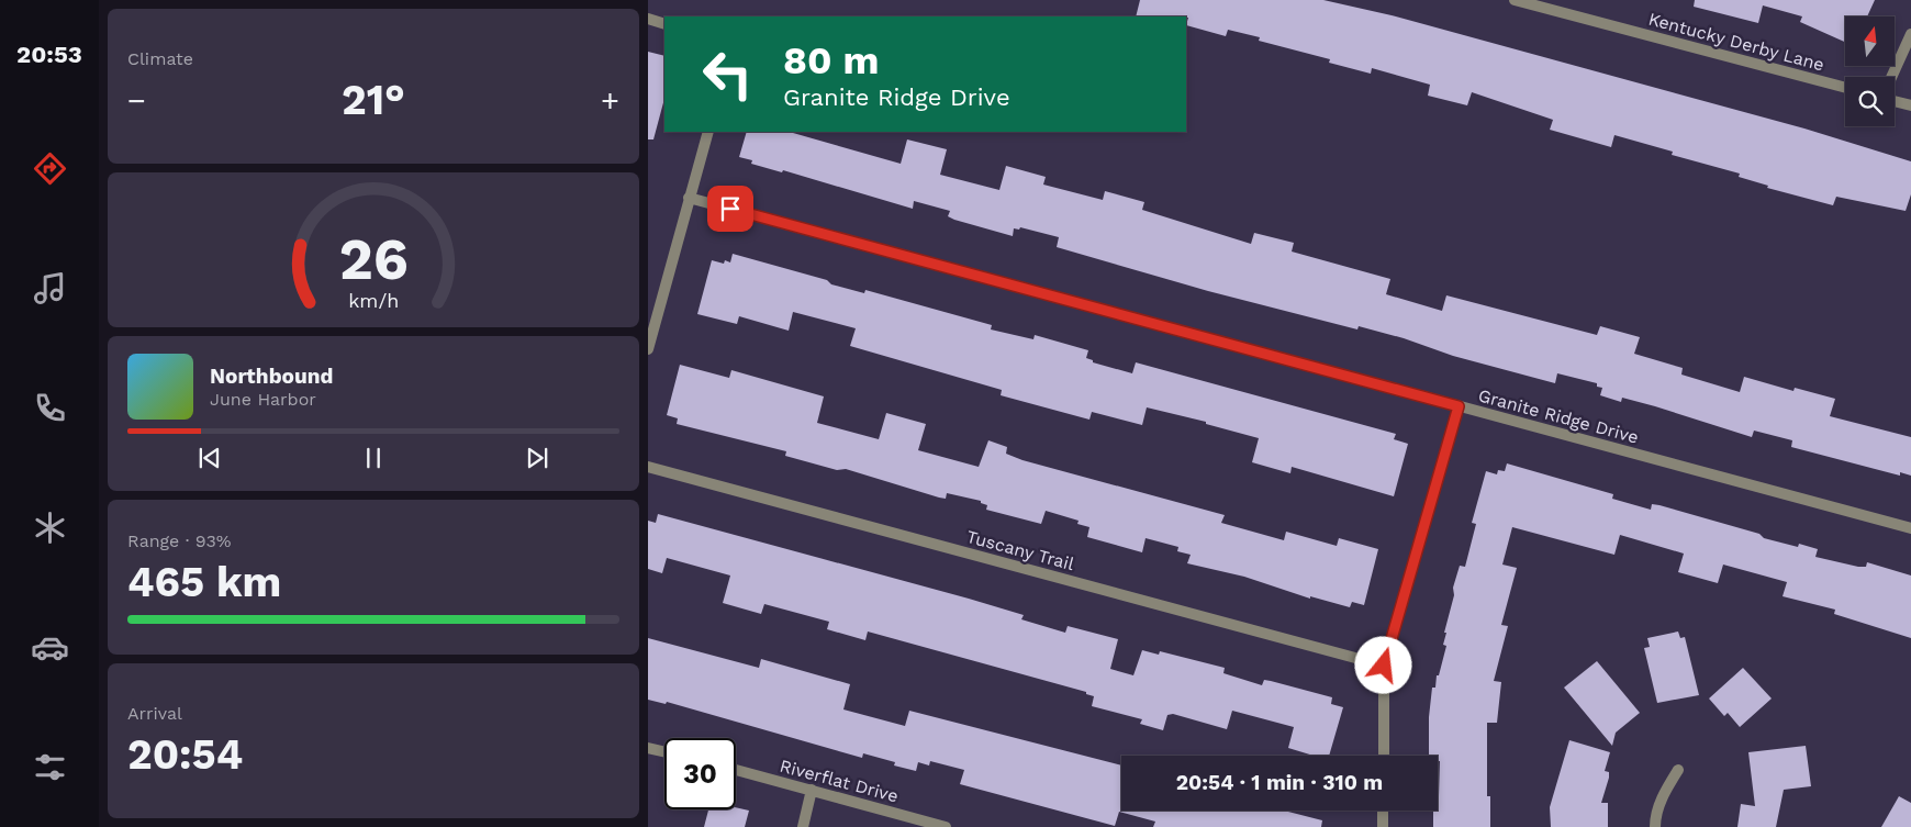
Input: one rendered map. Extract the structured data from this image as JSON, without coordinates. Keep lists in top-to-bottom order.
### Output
{
  "streets": {
    "street": [
      "Kentucky Derby Lane",
      "Granite Ridge Drive",
      "Tuscany Trail",
      "Riverflat Drive"
    ]
  },
  "north": "top",
  "page": {
    "tabs": "20:53",
    "tile": [
      "Climate",
      ["Range · 93%", "465 km"],
      ["Arrival", "20:54"]
    ],
    "turn": ["80 m", "Granite Ridge Drive"],
    "heat": ["−", "21°", "+"],
    "song": ["Northbound", "June Harbor"],
    "limit": "30",
    "trip": "20:54 · 1 min · 310 m",
    "gauge": ["26", "km/h"]
  }
}
